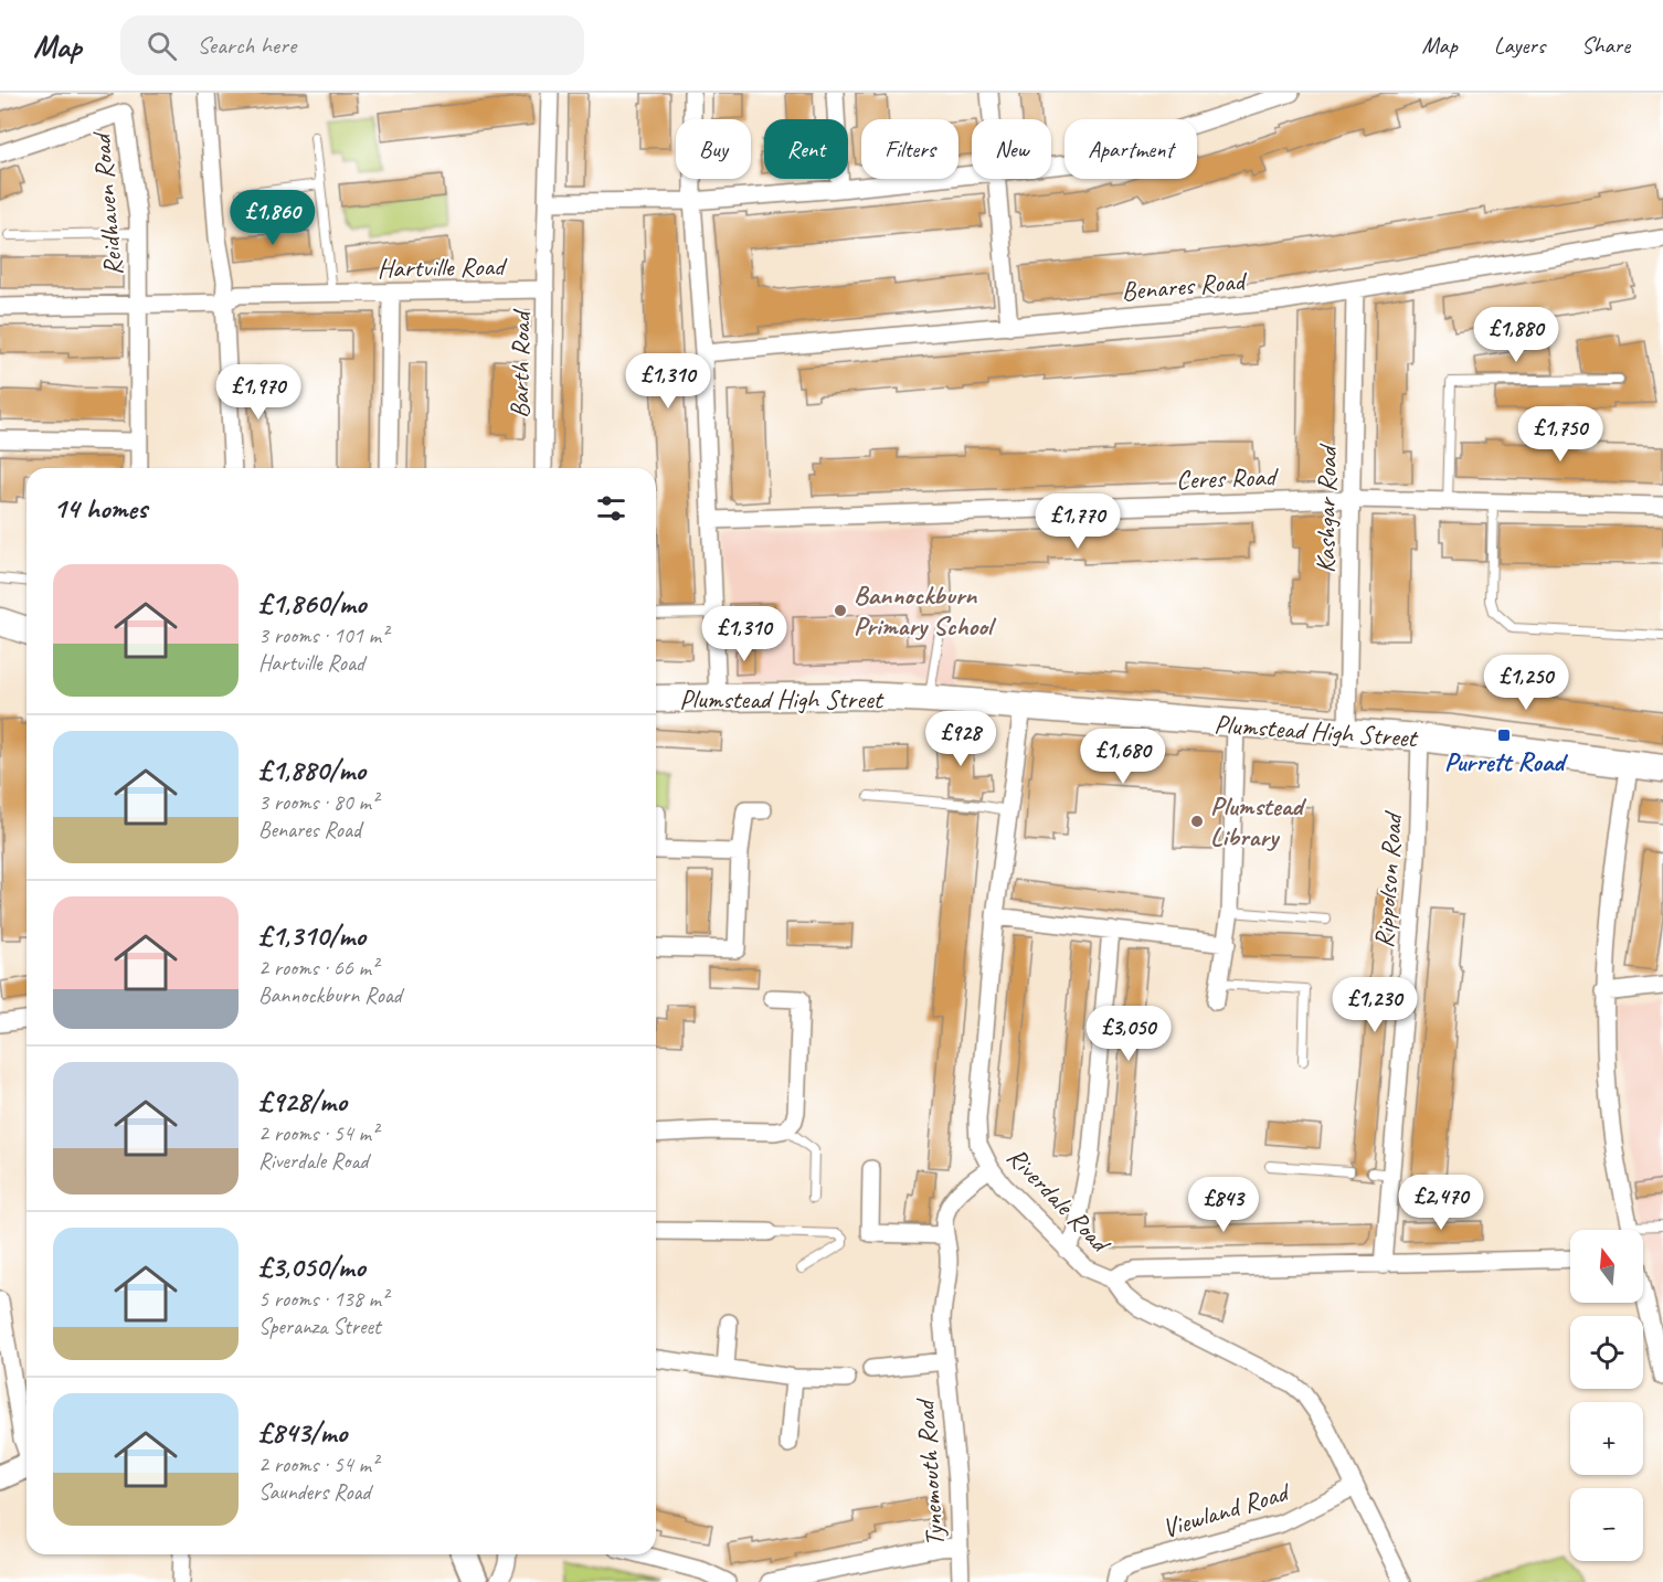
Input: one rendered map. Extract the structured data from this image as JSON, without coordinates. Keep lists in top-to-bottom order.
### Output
{
  "streets": {
    "main road": ["Plumstead High Street"],
    "street": [
      "Reidhaven Road",
      "Hartville Road",
      "Benares Road",
      "Barth Road",
      "Ceres Road",
      "Kashgar Road",
      "Rippolson Road",
      "Riverdale Road",
      "Tynemouth Road",
      "Viewland Road"
    ]
  },
  "crossings": [
    ["Reidhaven Road", "Hartville Road"],
    ["Hartville Road", "Barth Road"],
    ["Benares Road", "Kashgar Road"],
    ["Ceres Road", "Kashgar Road"],
    ["Kashgar Road", "Plumstead High Street"],
    ["Plumstead High Street", "Rippolson Road"],
    ["Plumstead High Street", "Riverdale Road"],
    ["Riverdale Road", "Tynemouth Road"],
    ["Riverdale Road", "Viewland Road"]
  ],
  "places": {
    "other": ["Bannockburn Primary School", "Plumstead Library"],
    "transit": ["Purrett Road"]
  },
  "north": "top",
  "page": {
    "header": "Map",
    "search": "Search here",
    "nav": ["Map", "Layers", "Share"],
    "chip": [
      "Buy",
      "Rent",
      "Filters",
      "New",
      "Apartment"
    ],
    "price": [
      "£1,860",
      "£1,880",
      "£1,310",
      "£1,970",
      "£1,750",
      "£1,770",
      "£1,310",
      "£1,250",
      "£928",
      "£1,680",
      "£1,230",
      "£3,050",
      "£2,470",
      "£843"
    ],
    "heading": "14 homes",
    "list": [
      {
        "name": "£1,860/mo",
        "note": "3 rooms · 101 m² · Hartville Road"
      },
      {
        "name": "£1,880/mo",
        "note": "3 rooms · 80 m² · Benares Road"
      },
      {
        "name": "£1,310/mo",
        "note": "2 rooms · 66 m² · Bannockburn Road"
      },
      {
        "name": "£928/mo",
        "note": "2 rooms · 54 m² · Riverdale Road"
      },
      {
        "name": "£3,050/mo",
        "note": "5 rooms · 138 m² · Speranza Street"
      },
      {
        "name": "£843/mo",
        "note": "2 rooms · 54 m² · Saunders Road"
      }
    ],
    "map_buttons": ["+", "−"]
  }
}
